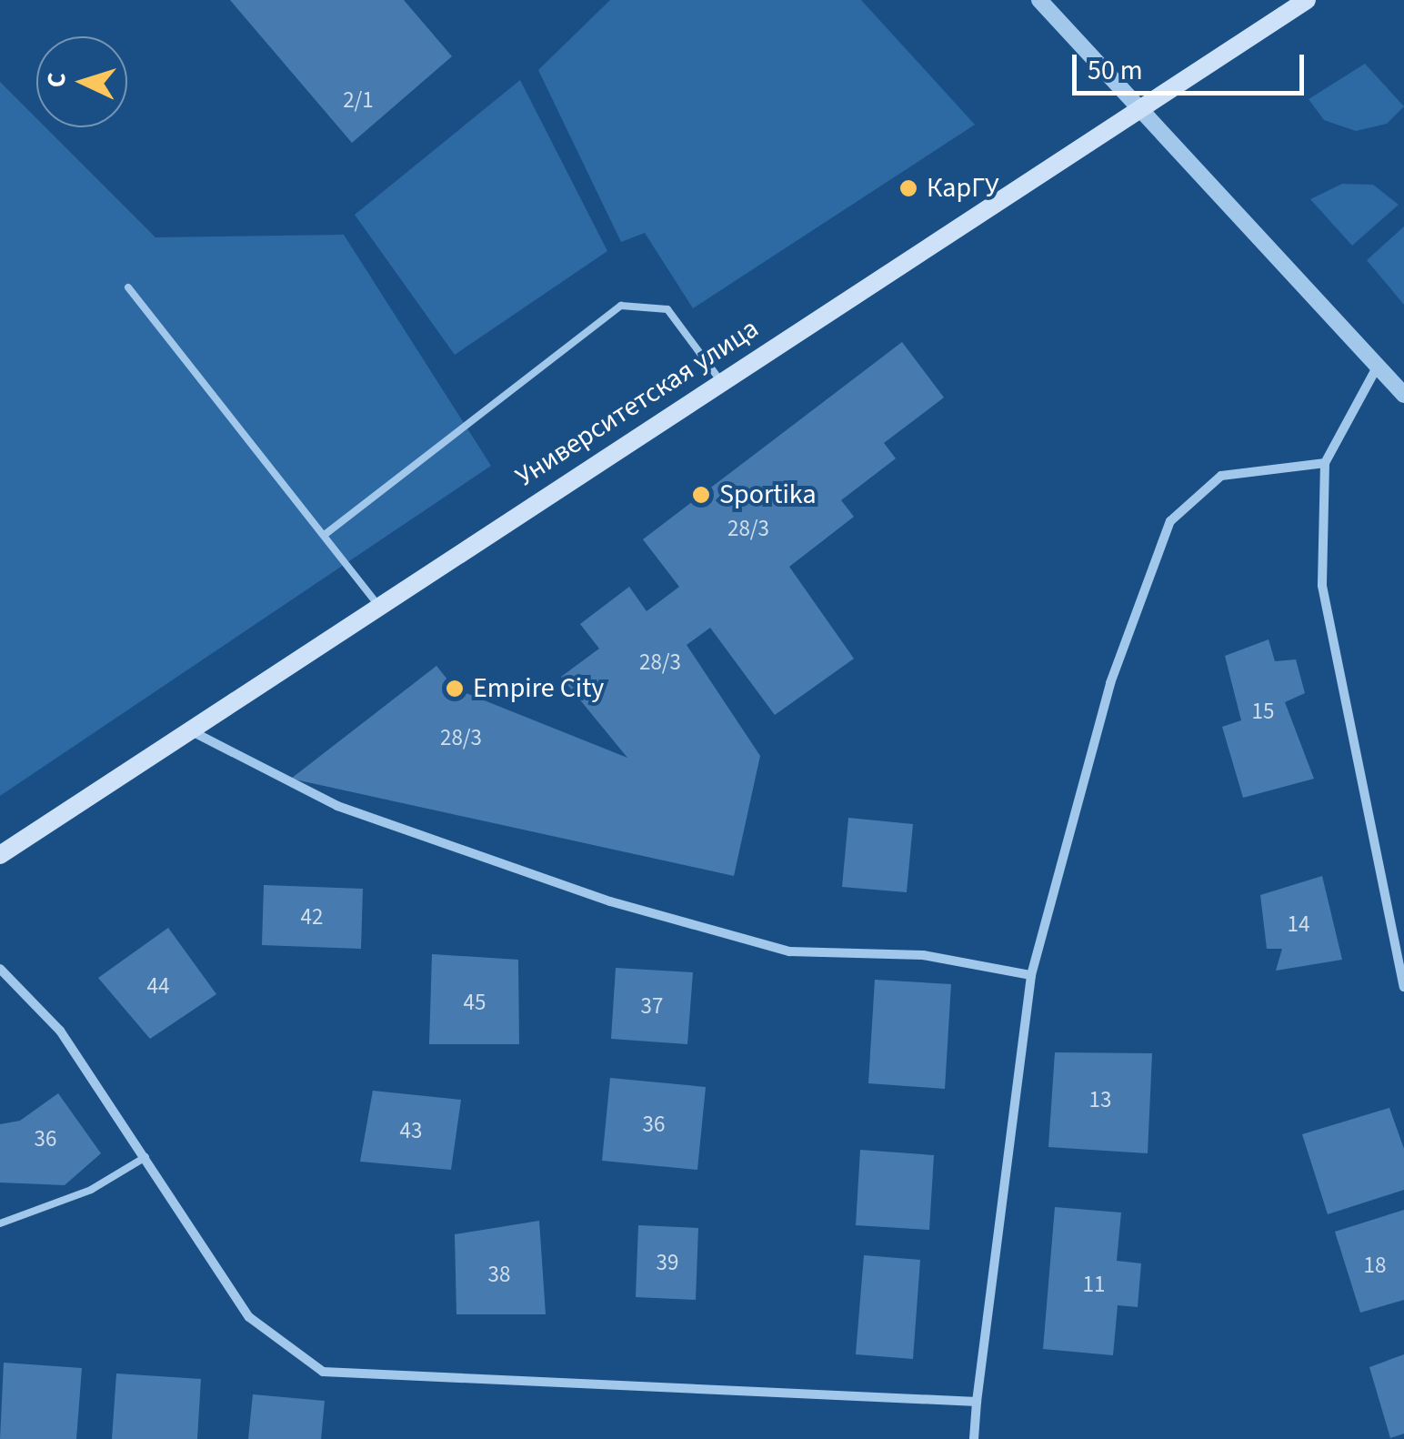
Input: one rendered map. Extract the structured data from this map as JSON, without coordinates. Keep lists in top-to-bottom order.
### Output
{
  "streets": {
    "main road": ["Университетская улица"]
  },
  "places": ["КарГУ", "Sportika", "Empire City"],
  "house_numbers": [
    "2/1",
    "28/3",
    "28/3",
    "15",
    "28/3",
    "42",
    "14",
    "44",
    "45",
    "37",
    "13",
    "36",
    "43",
    "36",
    "39",
    "18",
    "38",
    "11"
  ],
  "scale_bar": "50 m",
  "north": "left"
}
